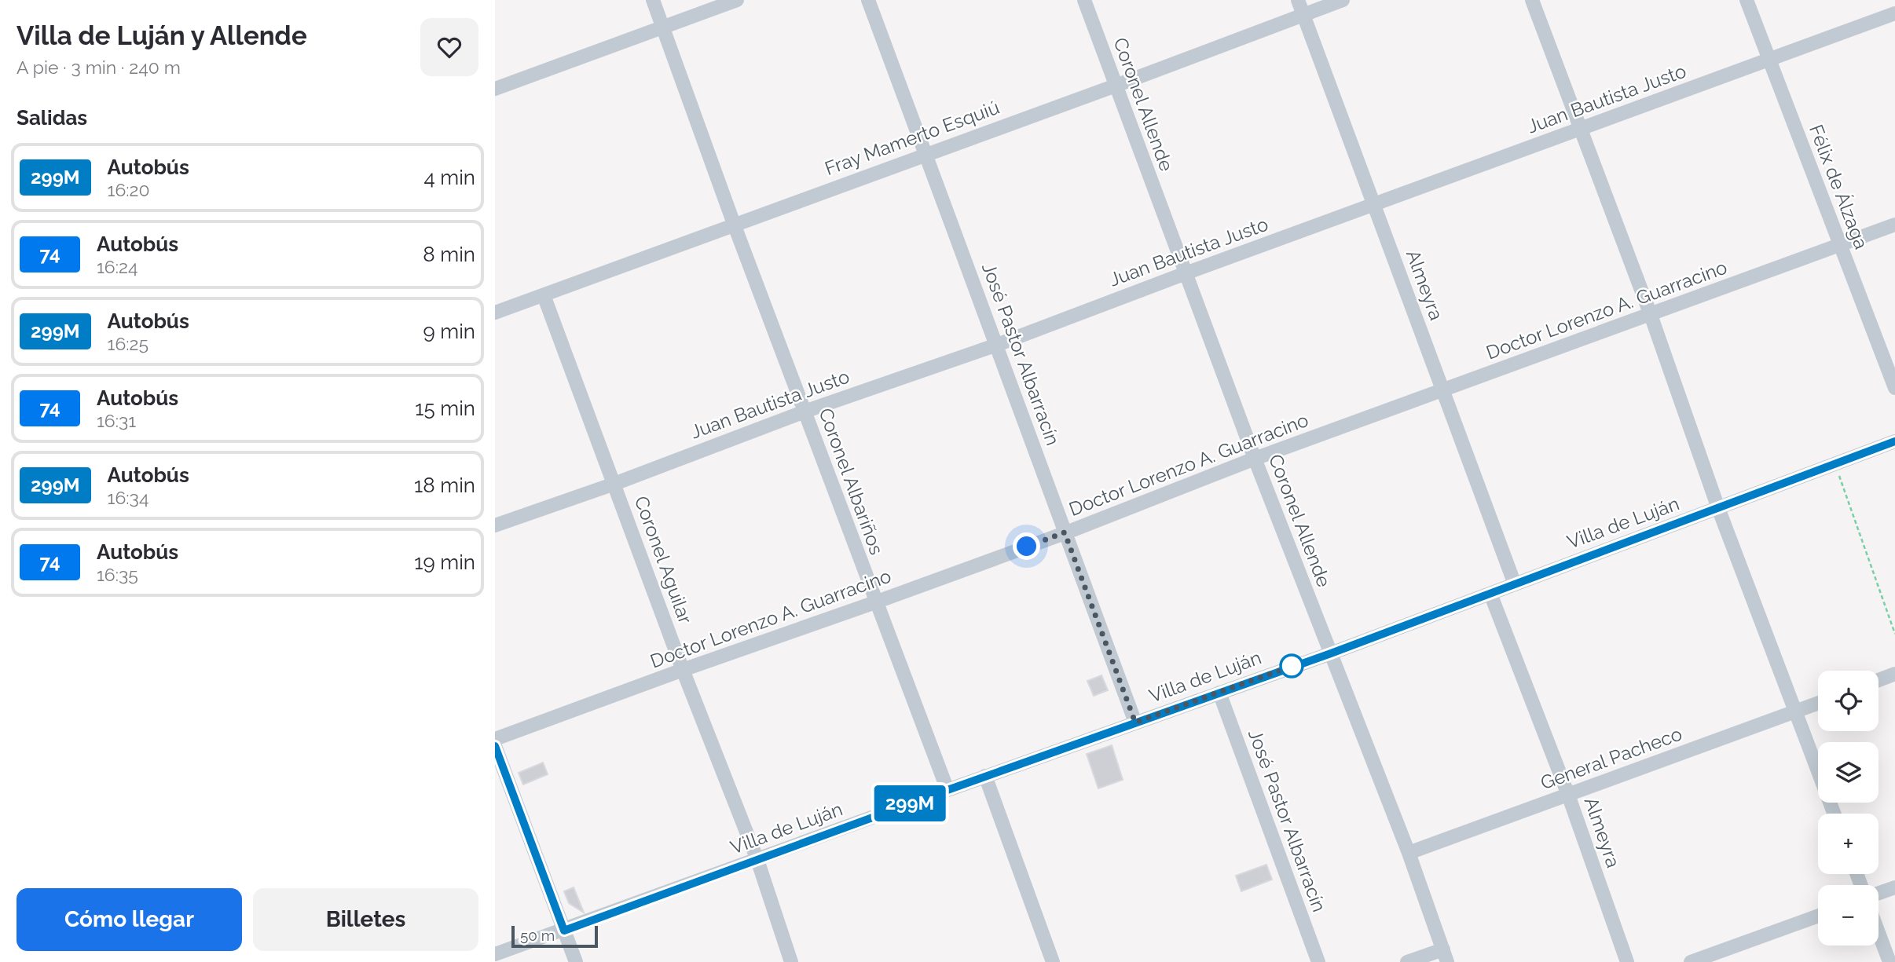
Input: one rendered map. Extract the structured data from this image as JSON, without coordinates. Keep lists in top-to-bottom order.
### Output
{
  "streets": {
    "street": [
      "Juan Bautista Justo",
      "Coronel Allende",
      "Fray Mamerto Esquiú",
      "Félix de Álzaga",
      "Almeyra",
      "Doctor Lorenzo A. Guarracino",
      "José Pastor Albarracín",
      "Coronel Albariños",
      "Villa de Luján",
      "Coronel Aguilar",
      "General Pacheco"
    ]
  },
  "crossings": [
    ["Juan Bautista Justo", "Coronel Allende"],
    ["Juan Bautista Justo", "Félix de Álzaga"],
    ["Juan Bautista Justo", "Almeyra"],
    ["Juan Bautista Justo", "José Pastor Albarracín"],
    ["Juan Bautista Justo", "Coronel Albariños"],
    ["Juan Bautista Justo", "Coronel Aguilar"],
    ["Coronel Allende", "Fray Mamerto Esquiú"],
    ["Coronel Allende", "Doctor Lorenzo A. Guarracino"],
    ["Coronel Allende", "Villa de Luján"],
    ["Coronel Allende", "General Pacheco"],
    ["Fray Mamerto Esquiú", "Almeyra"],
    ["Fray Mamerto Esquiú", "José Pastor Albarracín"],
    ["Fray Mamerto Esquiú", "Coronel Albariños"],
    ["Fray Mamerto Esquiú", "Coronel Aguilar"],
    ["Félix de Álzaga", "Doctor Lorenzo A. Guarracino"],
    ["Almeyra", "Doctor Lorenzo A. Guarracino"],
    ["Almeyra", "Villa de Luján"],
    ["Almeyra", "General Pacheco"],
    ["Doctor Lorenzo A. Guarracino", "José Pastor Albarracín"],
    ["Doctor Lorenzo A. Guarracino", "Coronel Albariños"],
    ["Doctor Lorenzo A. Guarracino", "Coronel Aguilar"],
    ["José Pastor Albarracín", "Villa de Luján"],
    ["Coronel Albariños", "Villa de Luján"],
    ["Villa de Luján", "Coronel Aguilar"]
  ],
  "lines": ["bus line 299M"],
  "scale_bar": "50 m",
  "page": {
    "heading": [
      ["Villa de Luján y Allende", "A pie · 3 min · 240 m"],
      "Salidas"
    ],
    "on_map": "299M",
    "list": [
      {
        "mark": "299M",
        "name": "Autobús",
        "note": "16:20",
        "value": "4 min"
      },
      {
        "mark": "74",
        "name": "Autobús",
        "note": "16:24",
        "value": "8 min"
      },
      {
        "mark": "299M",
        "name": "Autobús",
        "note": "16:25",
        "value": "9 min"
      },
      {
        "mark": "74",
        "name": "Autobús",
        "note": "16:31",
        "value": "15 min"
      },
      {
        "mark": "299M",
        "name": "Autobús",
        "note": "16:34",
        "value": "18 min"
      },
      {
        "mark": "74",
        "name": "Autobús",
        "note": "16:35",
        "value": "19 min"
      }
    ],
    "map_buttons": ["+", "−"],
    "buttons": ["Cómo llegar", "Billetes"],
    "scale": "50 m"
  }
}
